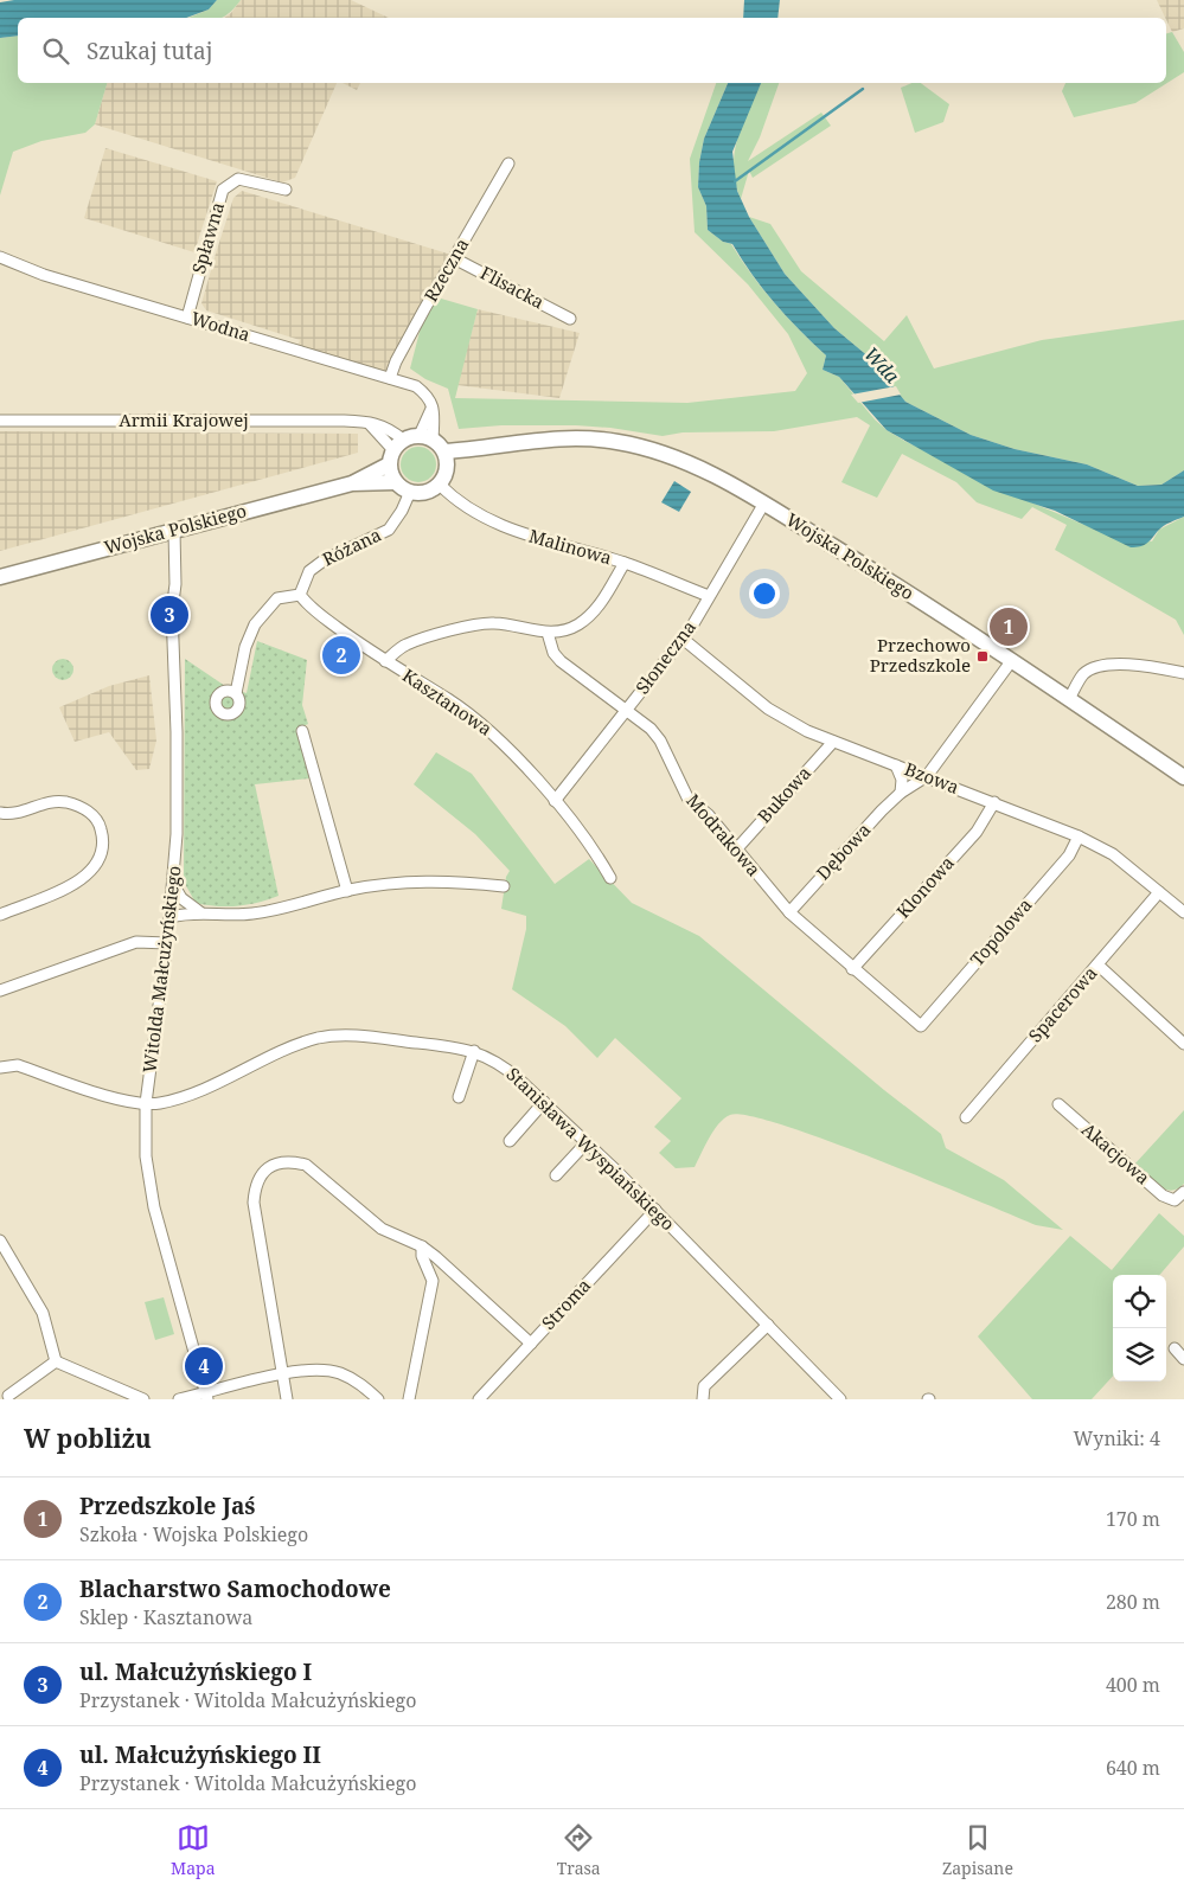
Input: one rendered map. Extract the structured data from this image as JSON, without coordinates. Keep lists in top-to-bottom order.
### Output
{
  "streets": {
    "street": [
      "Spławna",
      "Rzeczna",
      "Flisacka",
      "Wodna",
      "Armii Krajowej",
      "Wojska Polskiego",
      "Różana",
      "Malinowa",
      "Słoneczna",
      "Kasztanowa",
      "Bzowa",
      "Bukowa",
      "Modrakowa",
      "Dębowa",
      "Klonowa",
      "Topolowa",
      "Witolda Małcużyńskiego",
      "Spacerowa",
      "Stanisława Wyspiańskiego",
      "Akacjowa",
      "Stroma"
    ]
  },
  "crossings": [
    ["Spławna", "Wodna"],
    ["Rzeczna", "Flisacka"],
    ["Rzeczna", "Wodna"],
    ["Wodna", "Armii Krajowej"],
    ["Wodna", "Wojska Polskiego"],
    ["Wodna", "Różana"],
    ["Wodna", "Malinowa"],
    ["Armii Krajowej", "Wojska Polskiego"],
    ["Armii Krajowej", "Różana"],
    ["Armii Krajowej", "Malinowa"],
    ["Wojska Polskiego", "Różana"],
    ["Wojska Polskiego", "Malinowa"],
    ["Wojska Polskiego", "Słoneczna"],
    ["Wojska Polskiego", "Witolda Małcużyńskiego"],
    ["Różana", "Malinowa"],
    ["Różana", "Kasztanowa"],
    ["Malinowa", "Słoneczna"],
    ["Słoneczna", "Kasztanowa"],
    ["Słoneczna", "Bzowa"],
    ["Słoneczna", "Modrakowa"],
    ["Bzowa", "Bukowa"],
    ["Bzowa", "Dębowa"],
    ["Bzowa", "Klonowa"],
    ["Bzowa", "Topolowa"],
    ["Bzowa", "Spacerowa"],
    ["Bukowa", "Modrakowa"],
    ["Modrakowa", "Dębowa"],
    ["Modrakowa", "Klonowa"],
    ["Modrakowa", "Topolowa"],
    ["Witolda Małcużyńskiego", "Stanisława Wyspiańskiego"],
    ["Stanisława Wyspiańskiego", "Stroma"]
  ],
  "water": ["Wda"],
  "places": {
    "transit": ["Przechowo Przedszkole"]
  },
  "page": {
    "search": "Szukaj tutaj",
    "pins": [
      "3",
      "1",
      "2",
      "4"
    ],
    "heading": ["W pobliżu", "Wyniki: 4"],
    "list": [
      {
        "mark": "1",
        "name": "Przedszkole Jaś",
        "note": "Szkoła · Wojska Polskiego",
        "value": "170 m"
      },
      {
        "mark": "2",
        "name": "Blacharstwo Samochodowe",
        "note": "Sklep · Kasztanowa",
        "value": "280 m"
      },
      {
        "mark": "3",
        "name": "ul. Małcużyńskiego I",
        "note": "Przystanek · Witolda Małcużyńskiego",
        "value": "400 m"
      },
      {
        "mark": "4",
        "name": "ul. Małcużyńskiego II",
        "note": "Przystanek · Witolda Małcużyńskiego",
        "value": "640 m"
      }
    ],
    "nav": ["Mapa", "Trasa", "Zapisane"]
  }
}
